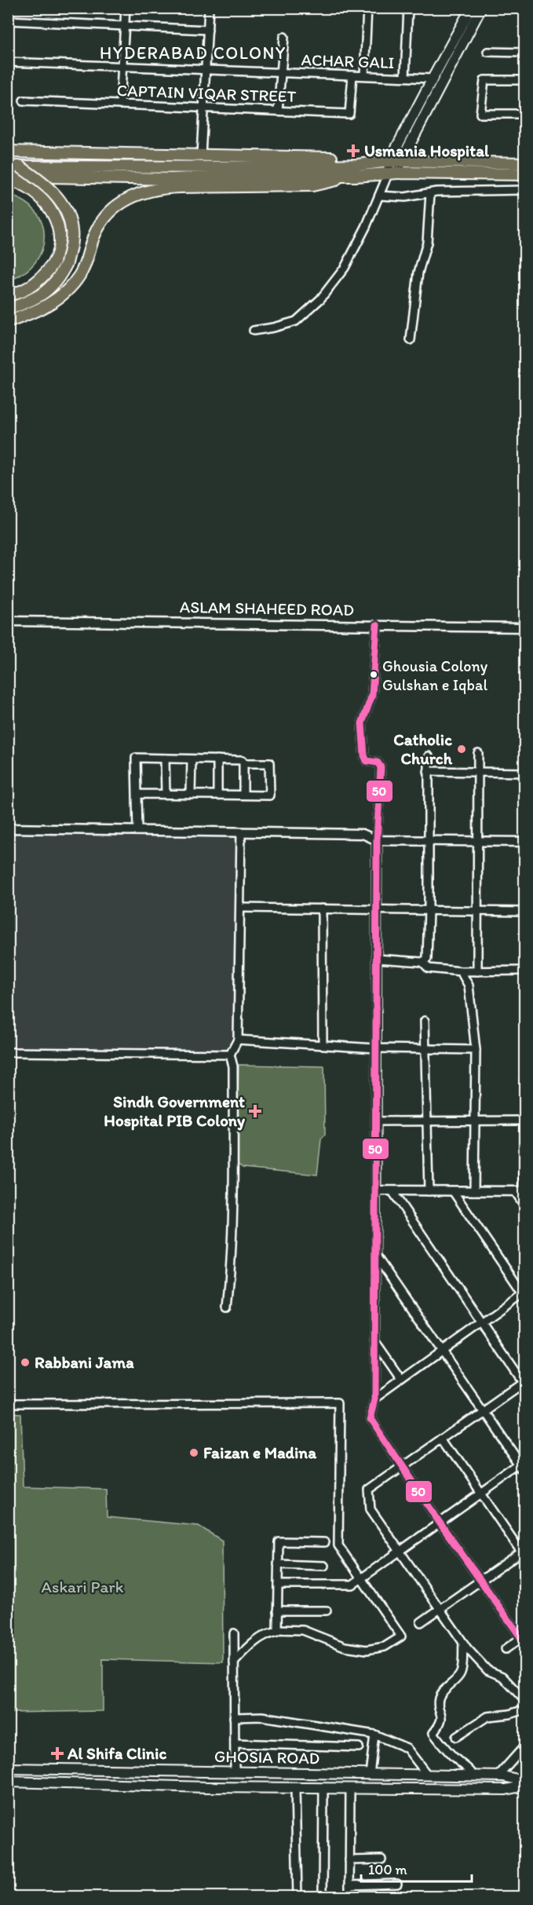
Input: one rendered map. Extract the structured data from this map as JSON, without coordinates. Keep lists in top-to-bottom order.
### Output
{
  "streets": {
    "main road": ["GHOSIA ROAD"],
    "street": ["ACHAR GALI", "CAPTAIN VIQAR STREET", "ASLAM SHAHEED ROAD"]
  },
  "crossings": [
    ["ACHAR GALI", "CAPTAIN VIQAR STREET"]
  ],
  "districts": ["HYDERABAD COLONY"],
  "parks": ["Askari Park"],
  "places": {
    "health": ["Usmania Hospital", "Sindh Government Hospital PIB Colony", "Al Shifa Clinic"],
    "other": [
      "Ghousia Colony Gulshan e Iqbal",
      "Catholic Church",
      "Rabbani Jama",
      "Faizan e Madina"
    ]
  },
  "lines": ["transit line 50"],
  "scale_bar": "100 m"
}
